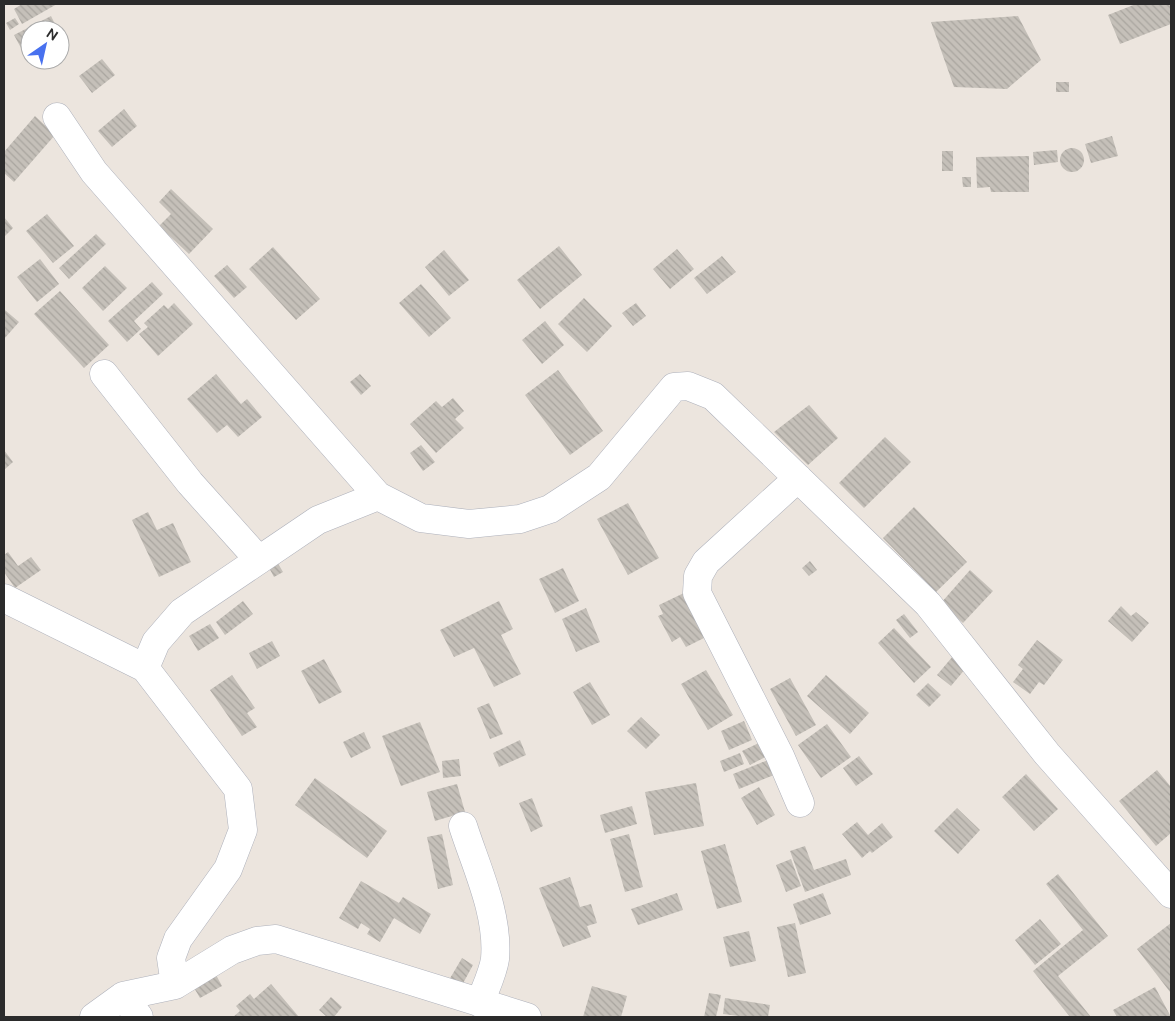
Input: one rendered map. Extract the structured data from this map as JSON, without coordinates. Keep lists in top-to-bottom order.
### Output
{
  "north": "top right"
}
